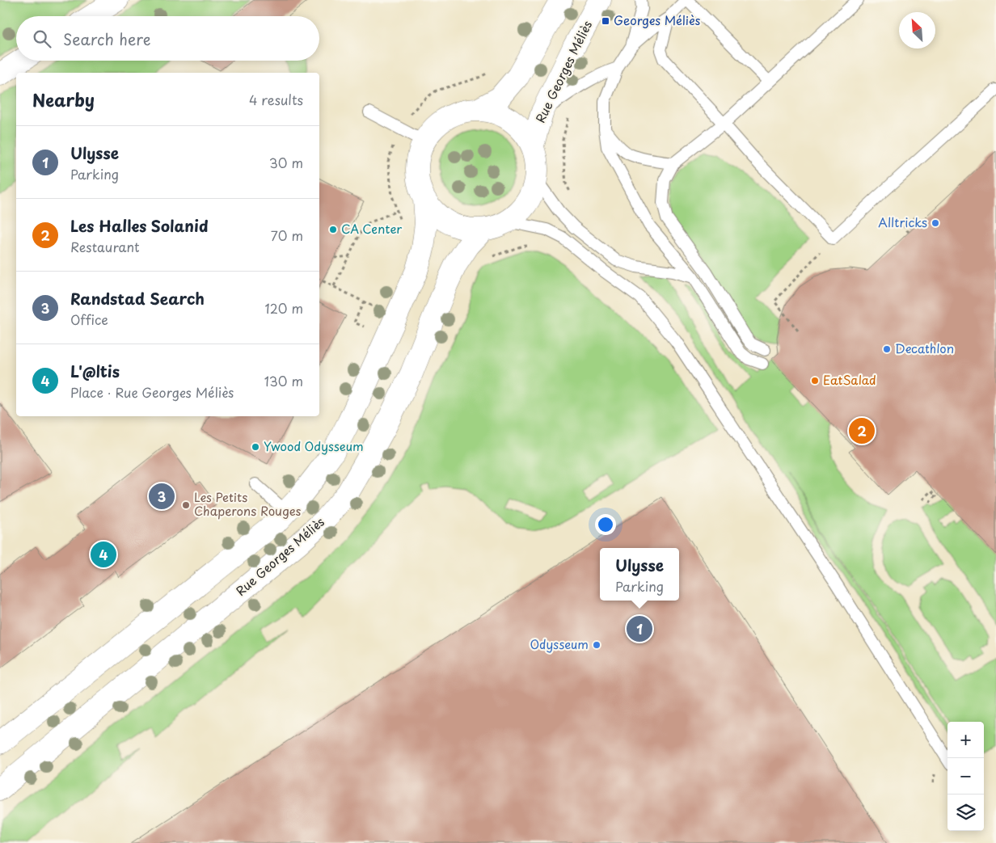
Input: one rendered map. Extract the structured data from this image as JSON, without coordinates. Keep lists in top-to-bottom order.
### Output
{
  "streets": {
    "street": ["Rue Georges Méliès"]
  },
  "places": {
    "transit": ["Georges Méliès"],
    "other": [
      "Alltricks",
      "CA Center",
      "Decathlon",
      "EatSalad",
      "Ywood Odysseum",
      "Les Petits Chaperons Rouges",
      "Odysseum"
    ]
  },
  "north": "top left",
  "page": {
    "search": "Search here",
    "heading": ["Nearby", "4 results"],
    "list": [
      {
        "mark": "1",
        "name": "Ulysse",
        "note": "Parking",
        "value": "30 m"
      },
      {
        "mark": "2",
        "name": "Les Halles Solanid",
        "note": "Restaurant",
        "value": "70 m"
      },
      {
        "mark": "3",
        "name": "Randstad Search",
        "note": "Office",
        "value": "120 m"
      },
      {
        "mark": "4",
        "name": "L'@ltis",
        "note": "Place · Rue Georges Méliès",
        "value": "130 m"
      }
    ],
    "pins": [
      "2",
      "3",
      "4",
      "1"
    ],
    "popup": ["Ulysse", "Parking"],
    "map_buttons": ["+", "−"]
  }
}
